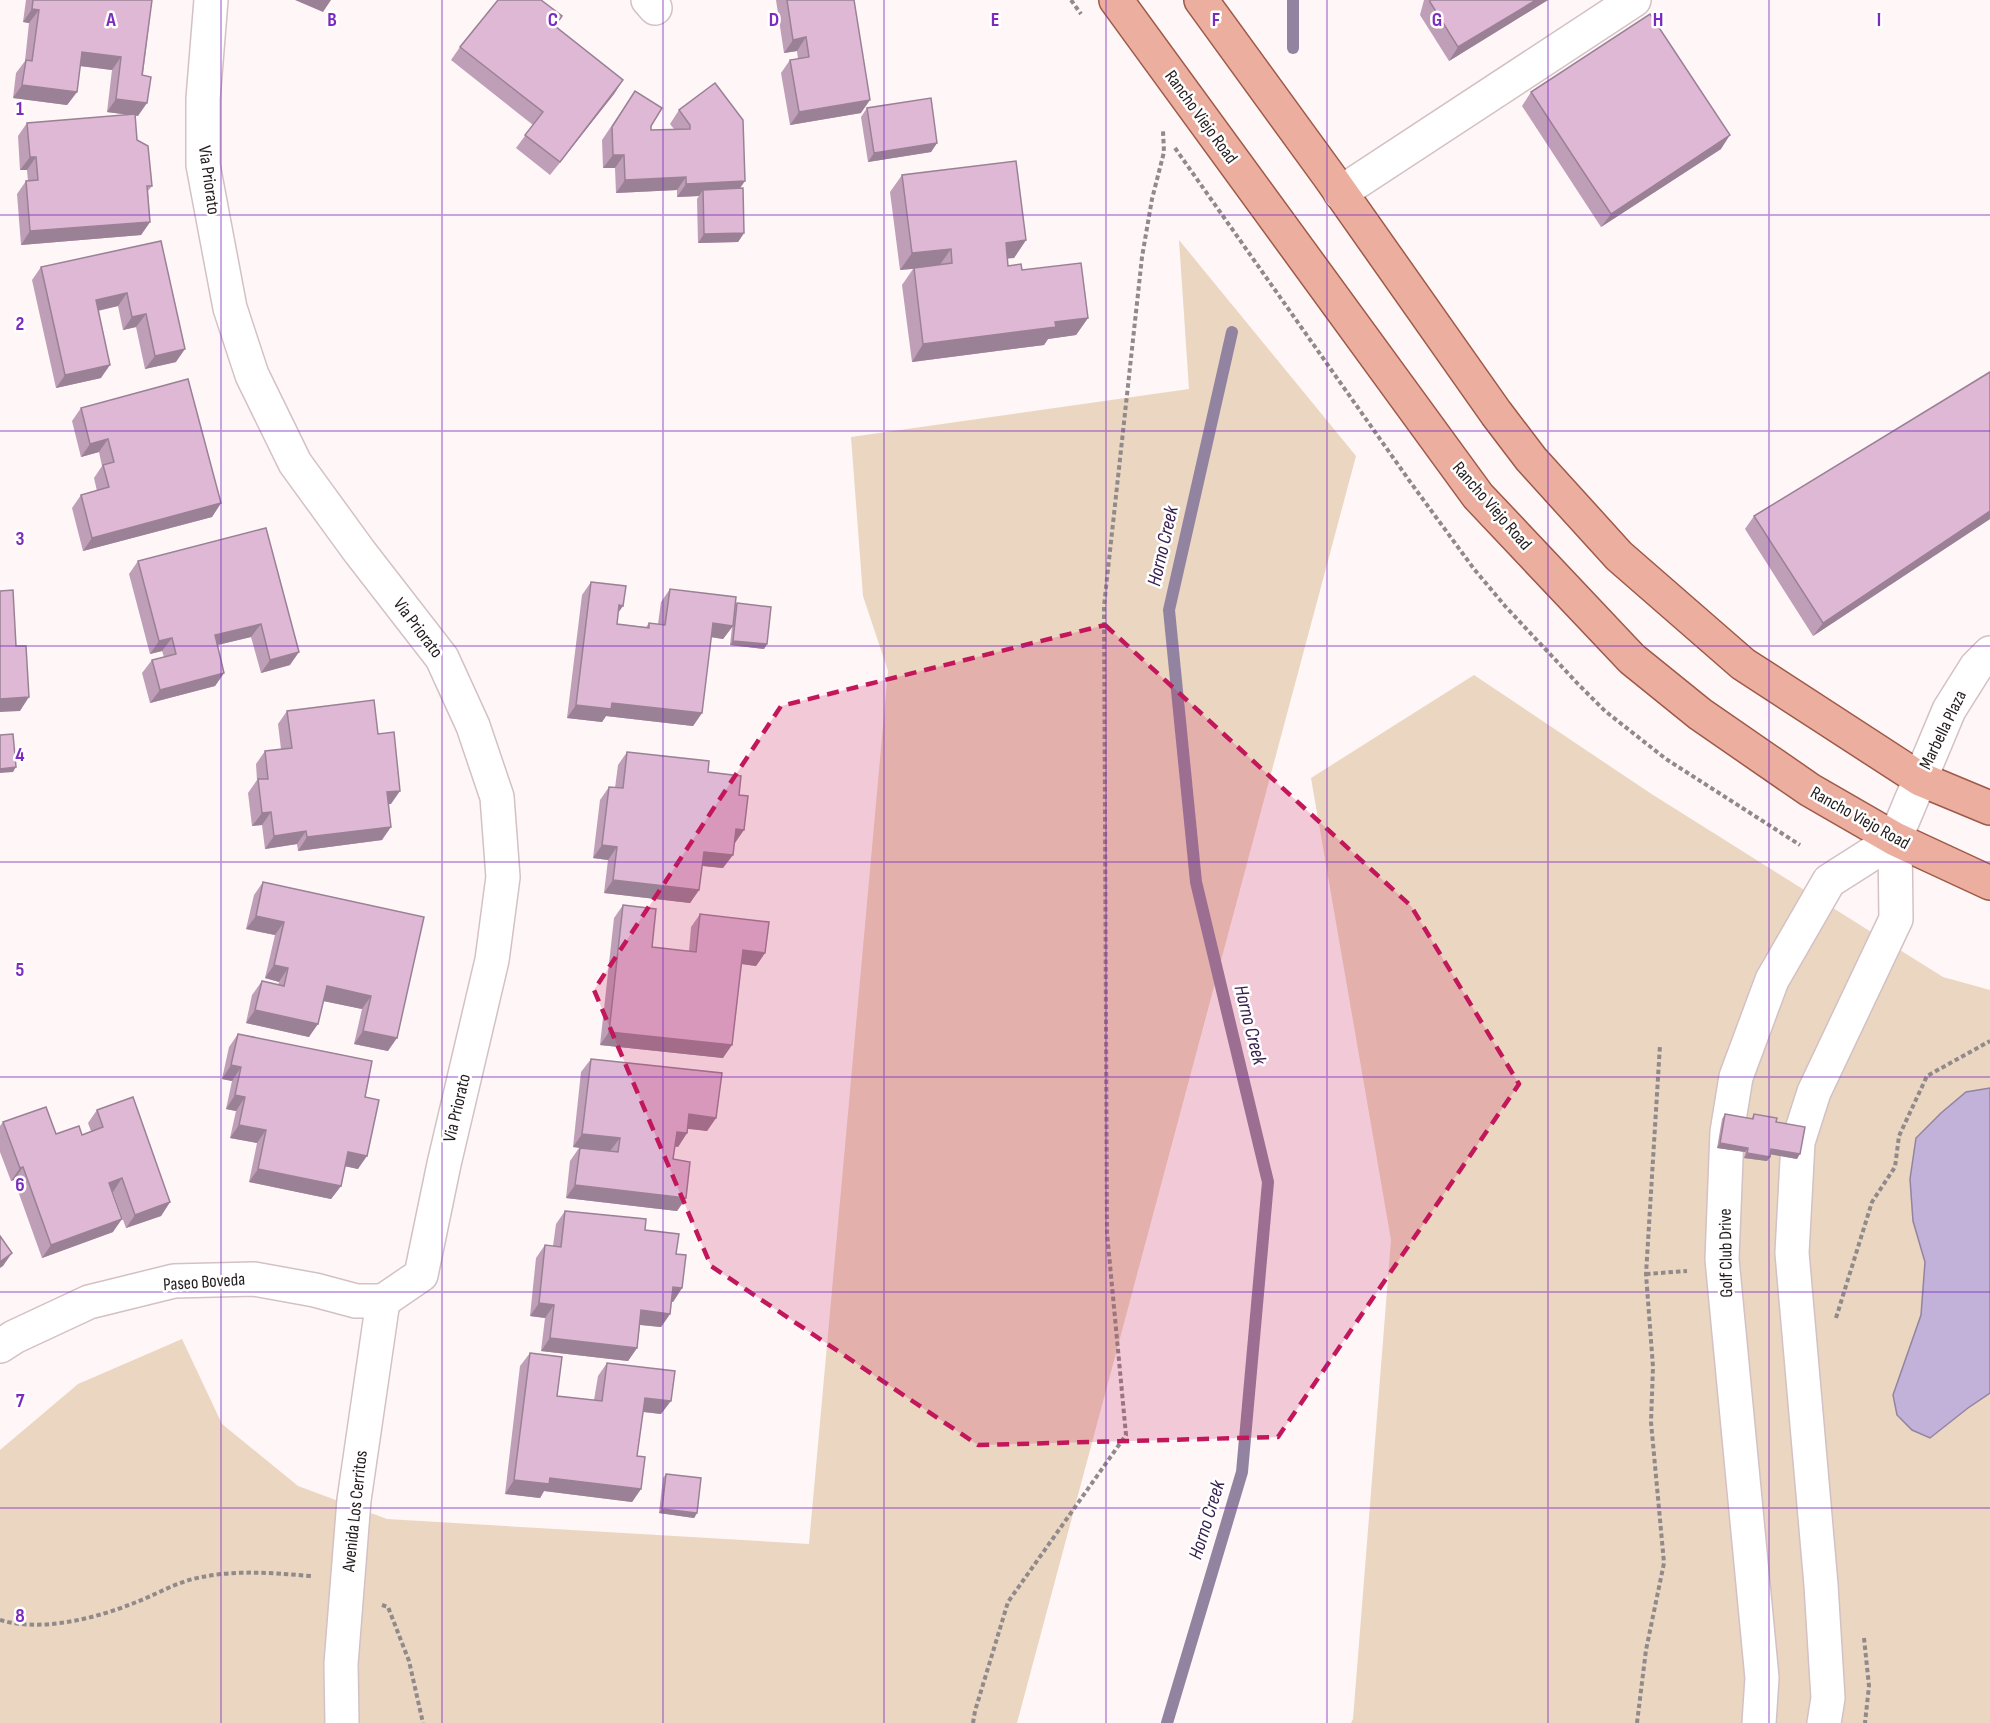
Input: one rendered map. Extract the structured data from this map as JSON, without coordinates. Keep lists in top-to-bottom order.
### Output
{
  "streets": {
    "main road": ["Rancho Viejo Road"],
    "street": [
      "Via Priorato",
      "Marbella Plaza",
      "Golf Club Drive",
      "Paseo Boveda",
      "Avenida Los Cerritos"
    ]
  },
  "crossings": [
    ["Rancho Viejo Road", "Golf Club Drive"],
    ["Via Priorato", "Paseo Boveda"],
    ["Via Priorato", "Avenida Los Cerritos"],
    ["Paseo Boveda", "Avenida Los Cerritos"]
  ],
  "water": ["Horno Creek"],
  "grid": {
    "columns": [
      "A",
      "B",
      "C",
      "D",
      "E",
      "F",
      "G",
      "H",
      "I"
    ],
    "rows": [
      "1",
      "2",
      "3",
      "4",
      "5",
      "6",
      "7",
      "8"
    ]
  }
}
